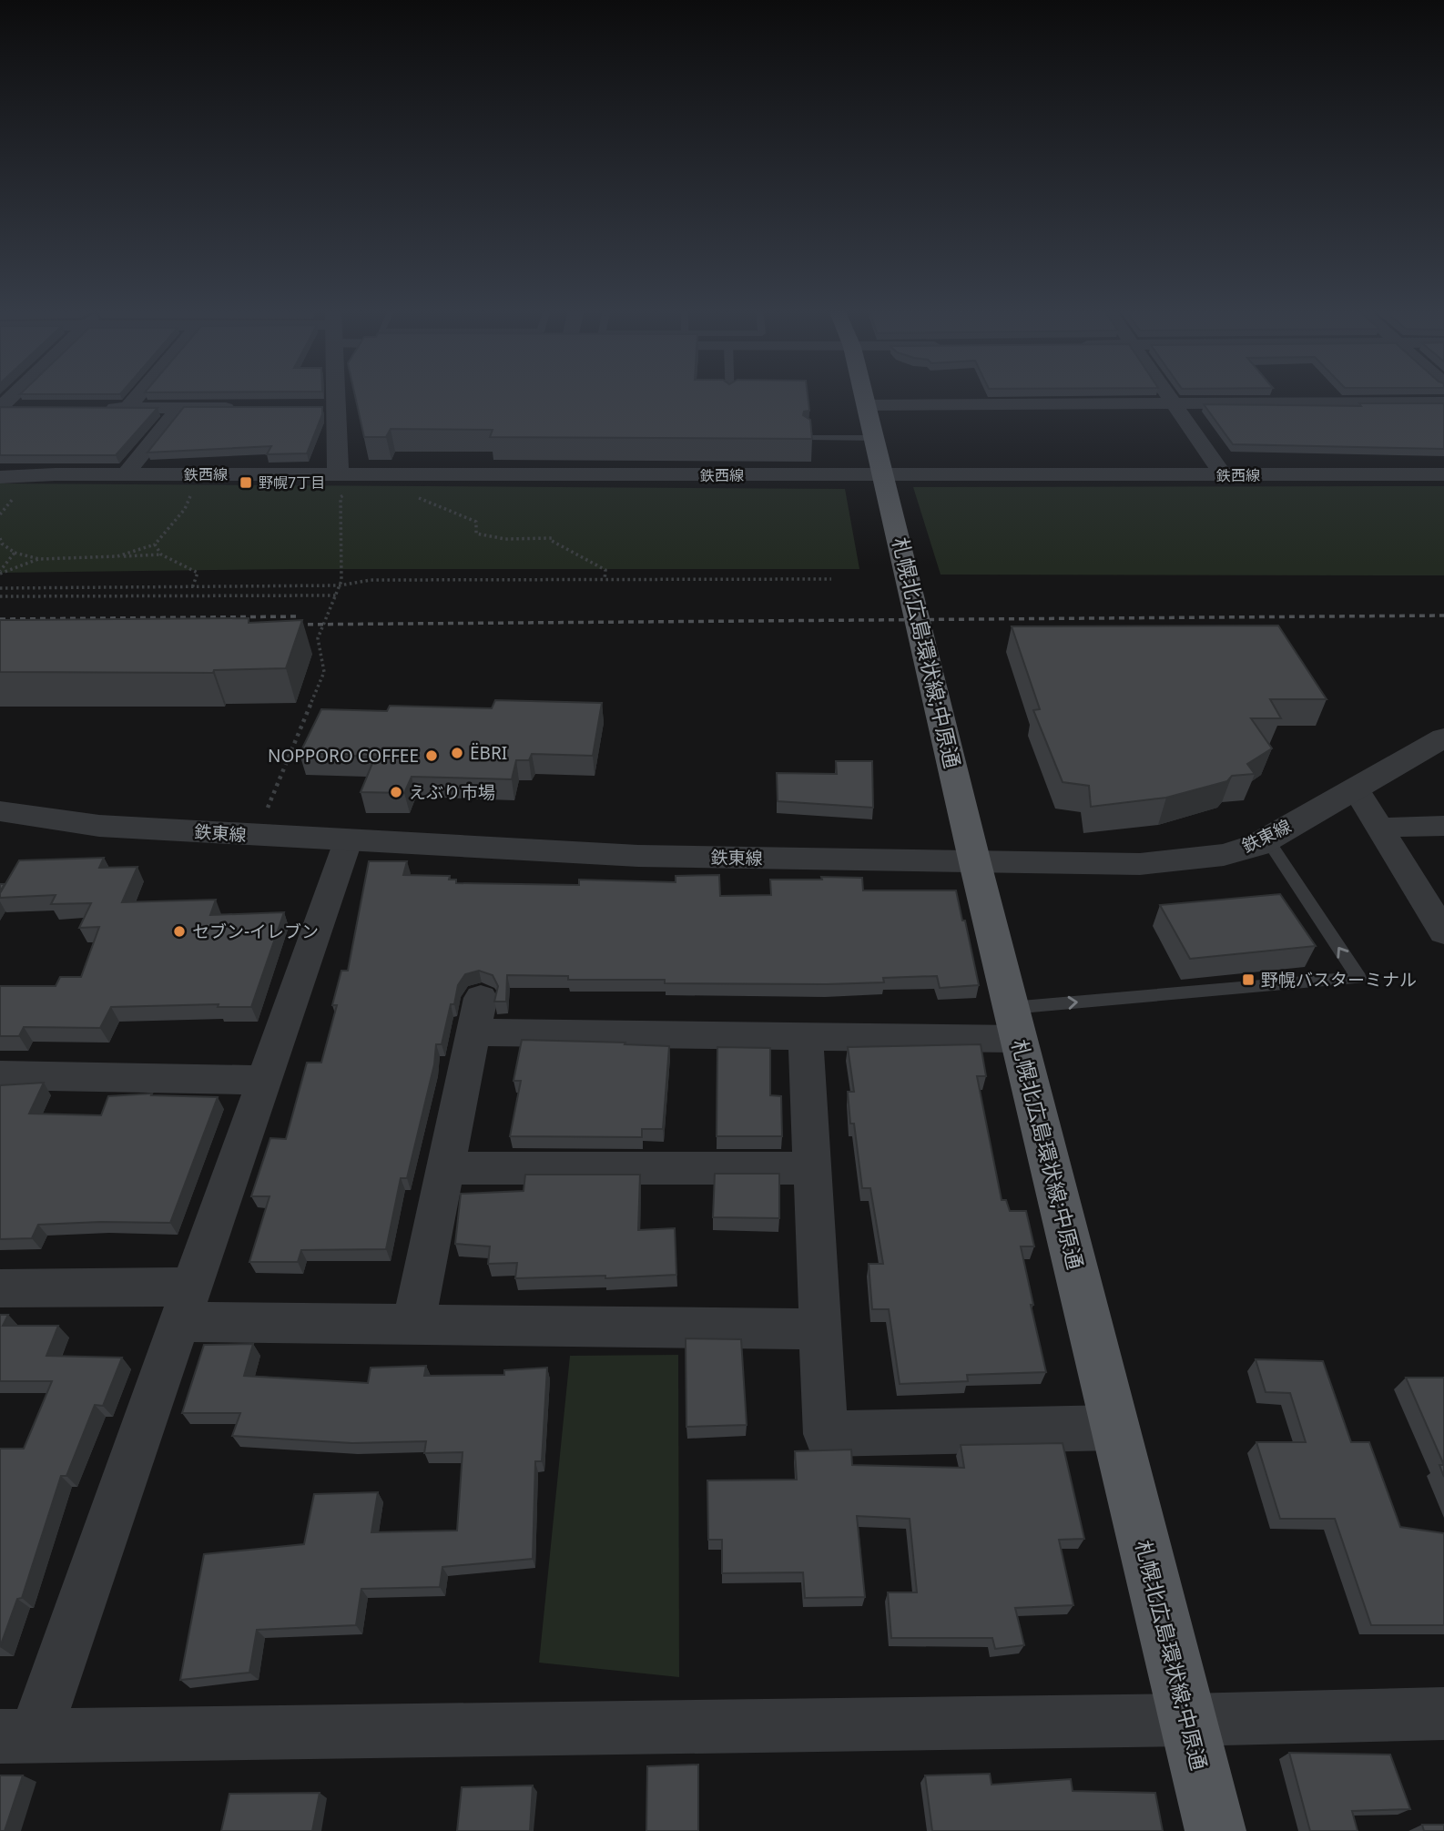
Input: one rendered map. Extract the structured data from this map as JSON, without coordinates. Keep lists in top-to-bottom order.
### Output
{
  "streets": {
    "main road": ["札幌北広島環状線;中原通"],
    "street": ["鉄西線", "鉄東線"]
  },
  "crossings": [
    ["鉄西線", "札幌北広島環状線;中原通"],
    ["札幌北広島環状線;中原通", "鉄東線"]
  ],
  "places": {
    "transit": ["野幌7丁目", "野幌バスターミナル"],
    "other": [
      "ËBRI",
      "NOPPORO COFFEE",
      "えぶり市場",
      "セブン-イレブン"
    ]
  }
}
